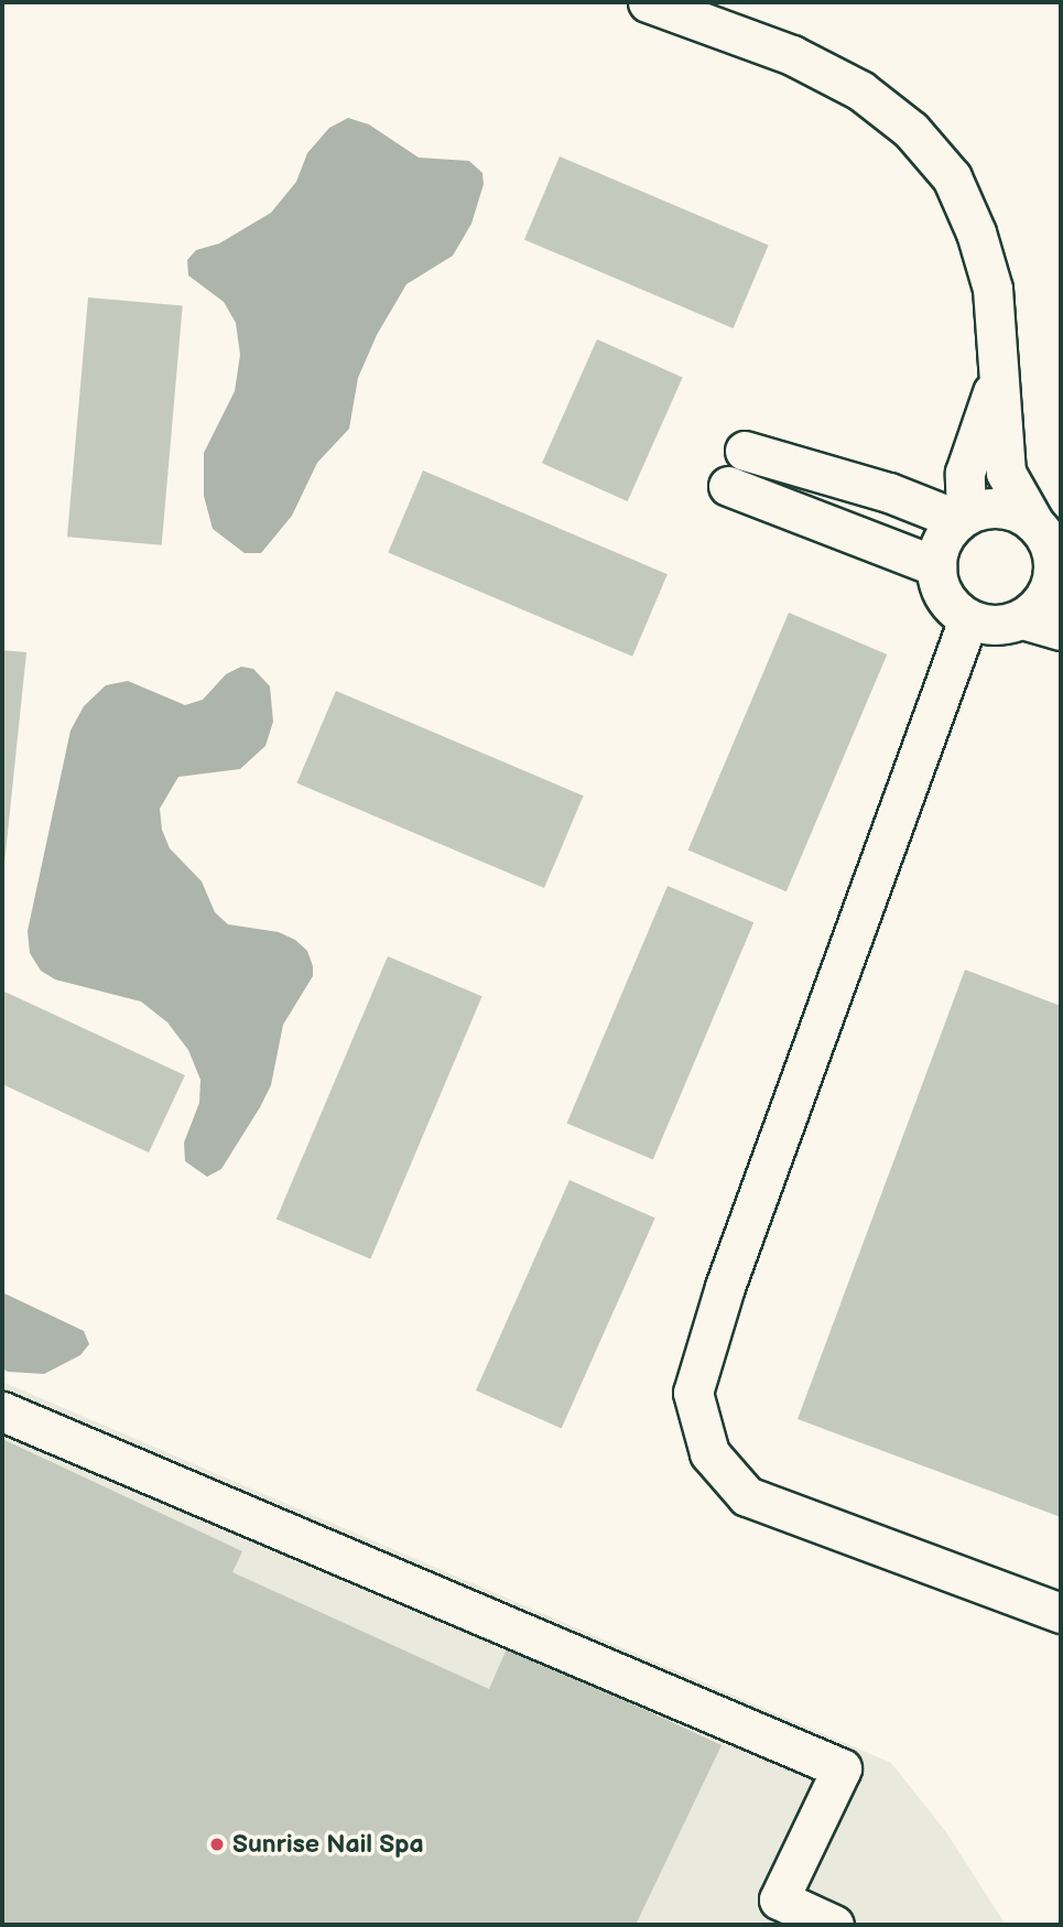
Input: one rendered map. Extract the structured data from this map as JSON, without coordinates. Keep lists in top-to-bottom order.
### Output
{
  "places": ["Sunrise Nail Spa"]
}
